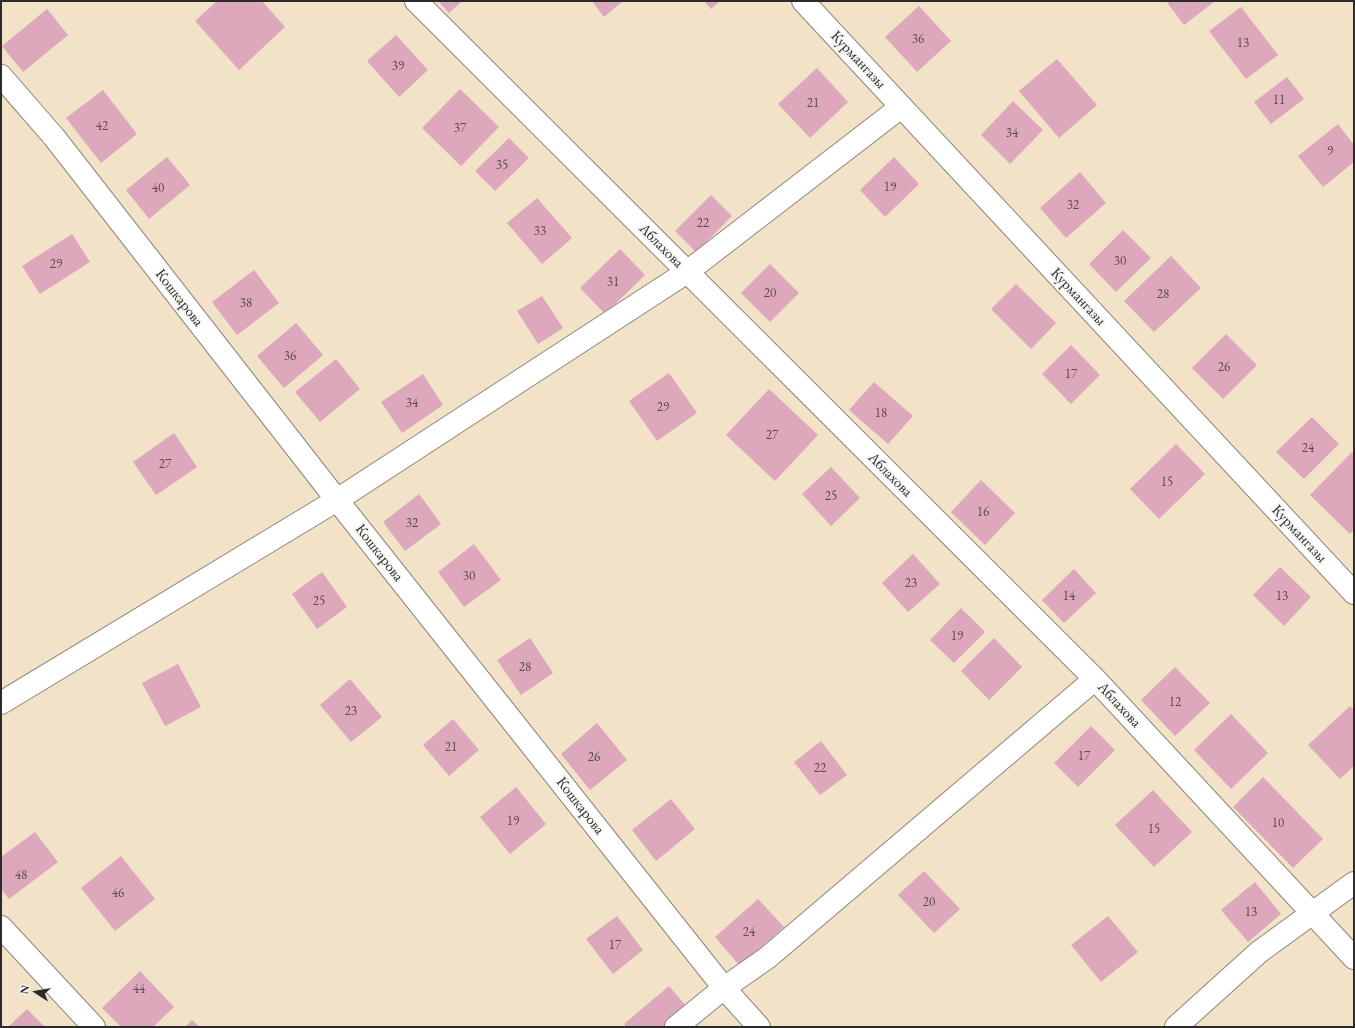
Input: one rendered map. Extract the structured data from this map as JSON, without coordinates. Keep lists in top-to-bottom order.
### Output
{
  "streets": {
    "street": ["Курмангазы", "Аблахова", "Кошкарова"]
  },
  "house_numbers": [
    "36",
    "13",
    "39",
    "11",
    "21",
    "42",
    "37",
    "34",
    "9",
    "35",
    "19",
    "40",
    "32",
    "22",
    "33",
    "30",
    "29",
    "31",
    "20",
    "28",
    "38",
    "36",
    "26",
    "17",
    "34",
    "29",
    "18",
    "27",
    "24",
    "27",
    "15",
    "25",
    "16",
    "32",
    "30",
    "23",
    "14",
    "13",
    "25",
    "19",
    "28",
    "12",
    "23",
    "21",
    "17",
    "26",
    "22",
    "19",
    "10",
    "15",
    "48",
    "46",
    "20",
    "13",
    "24",
    "17",
    "44"
  ],
  "north": "left"
}
